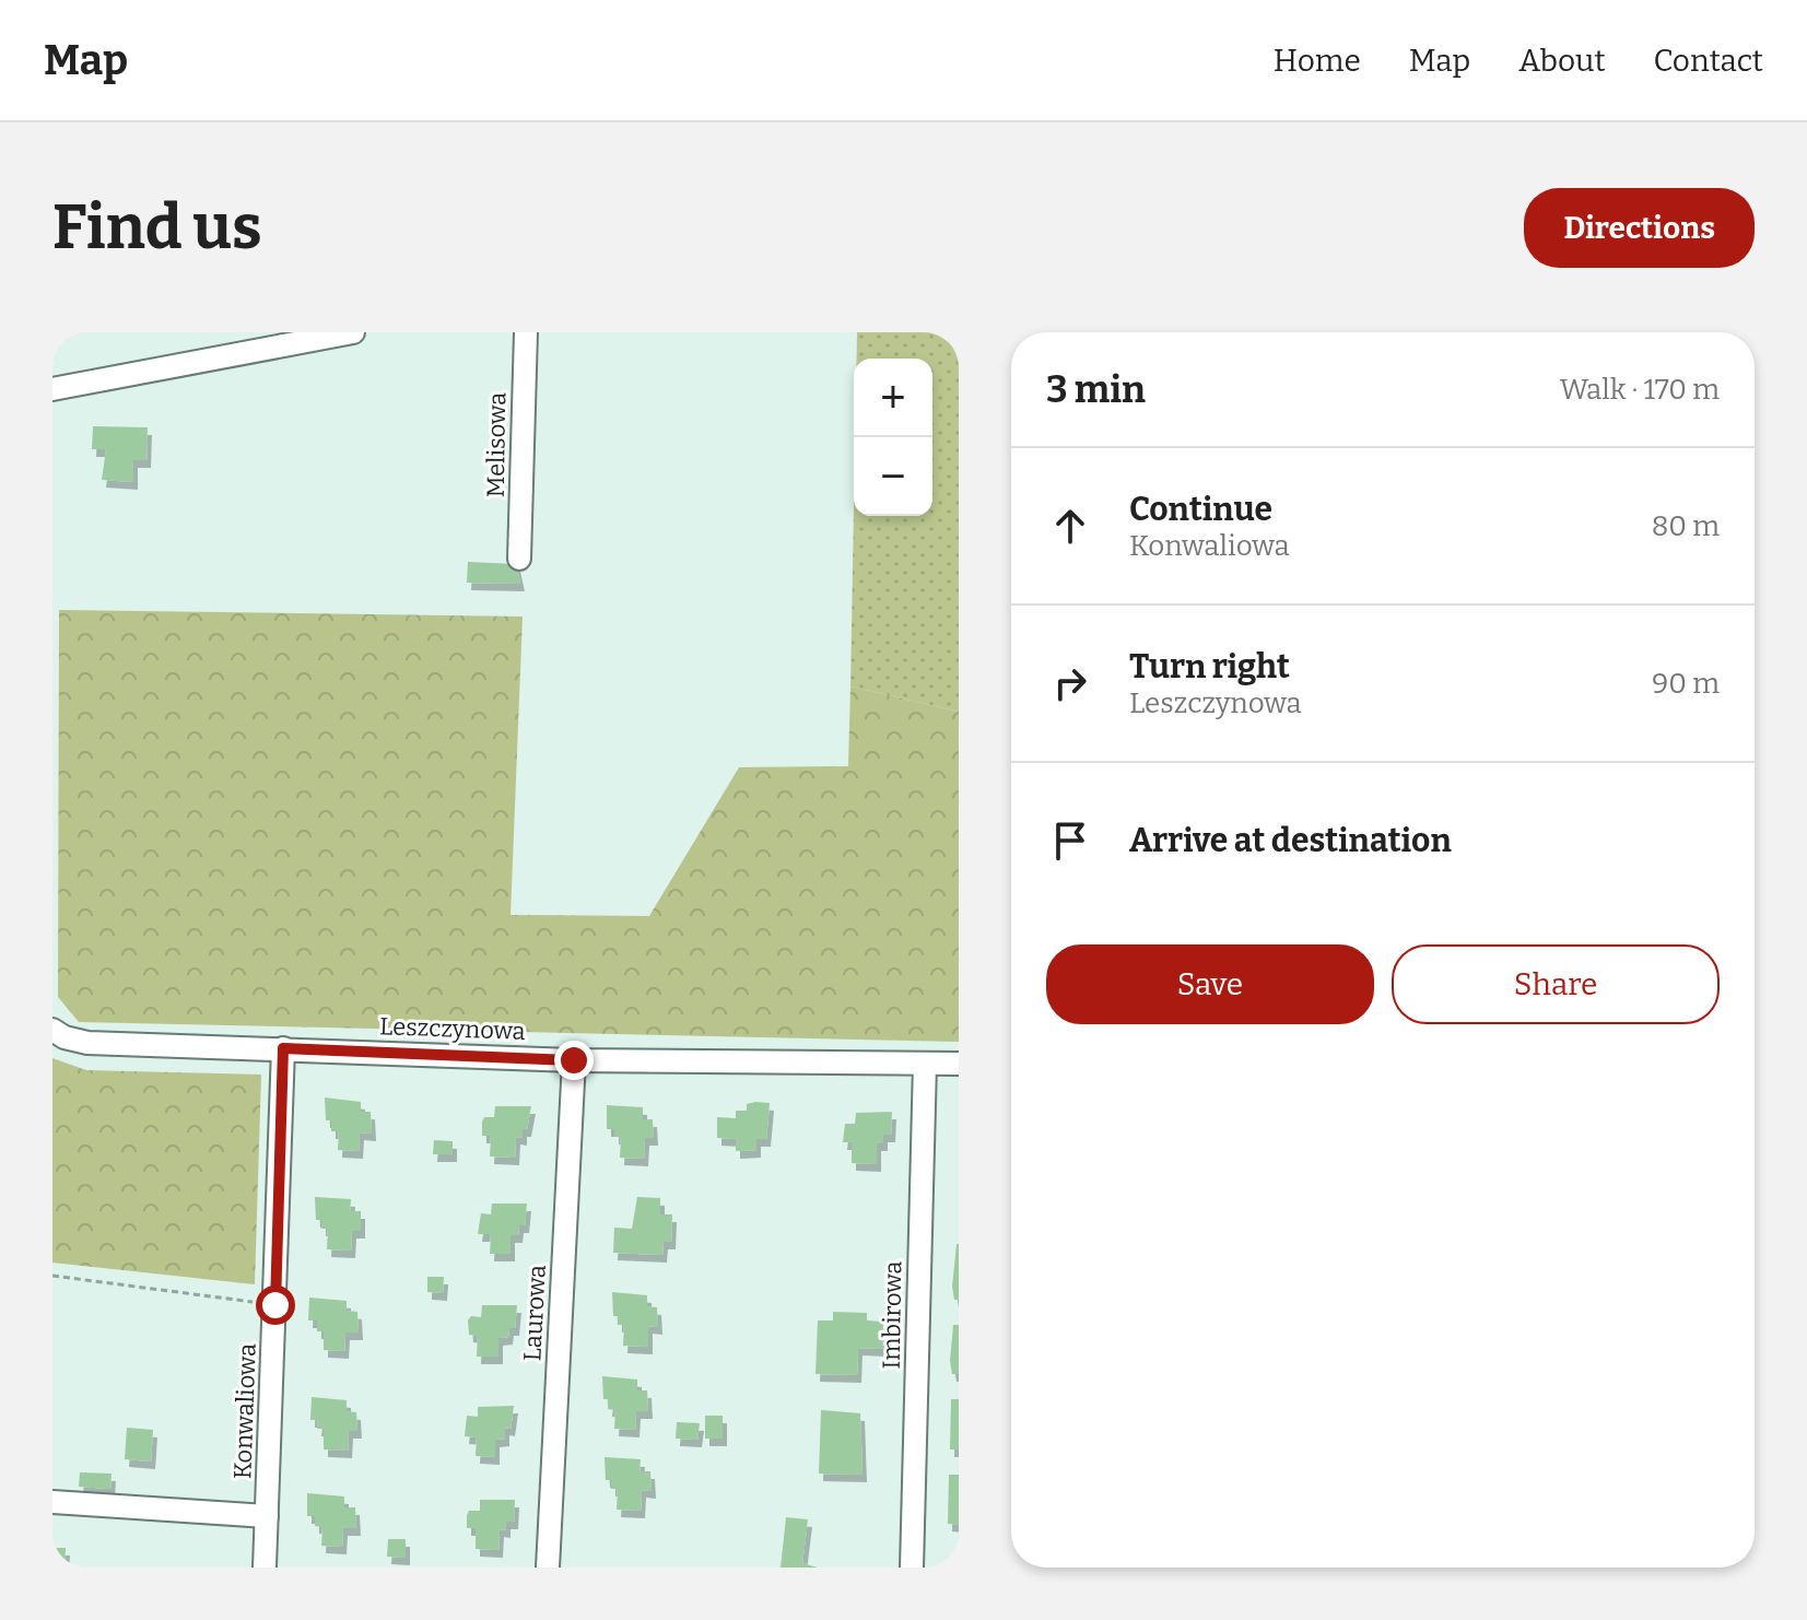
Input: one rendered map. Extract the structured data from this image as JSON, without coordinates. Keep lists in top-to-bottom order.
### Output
{
  "streets": {
    "street": [
      "Melisowa",
      "Leszczynowa",
      "Laurowa",
      "Imbirowa",
      "Konwaliowa"
    ]
  },
  "crossings": [
    ["Leszczynowa", "Laurowa"],
    ["Leszczynowa", "Imbirowa"],
    ["Leszczynowa", "Konwaliowa"]
  ],
  "page": {
    "header": "Map",
    "nav": [
      "Home",
      "Map",
      "About",
      "Contact"
    ],
    "buttons": [
      "Directions",
      ["Save", "Share"]
    ],
    "title": "Find us",
    "heading": ["3 min", "Walk · 170 m"],
    "map_buttons": ["+", "−"],
    "list": [
      ["Continue", "Konwaliowa", "80 m"],
      ["Turn right", "Leszczynowa", "90 m"],
      "Arrive at destination"
    ]
  }
}
